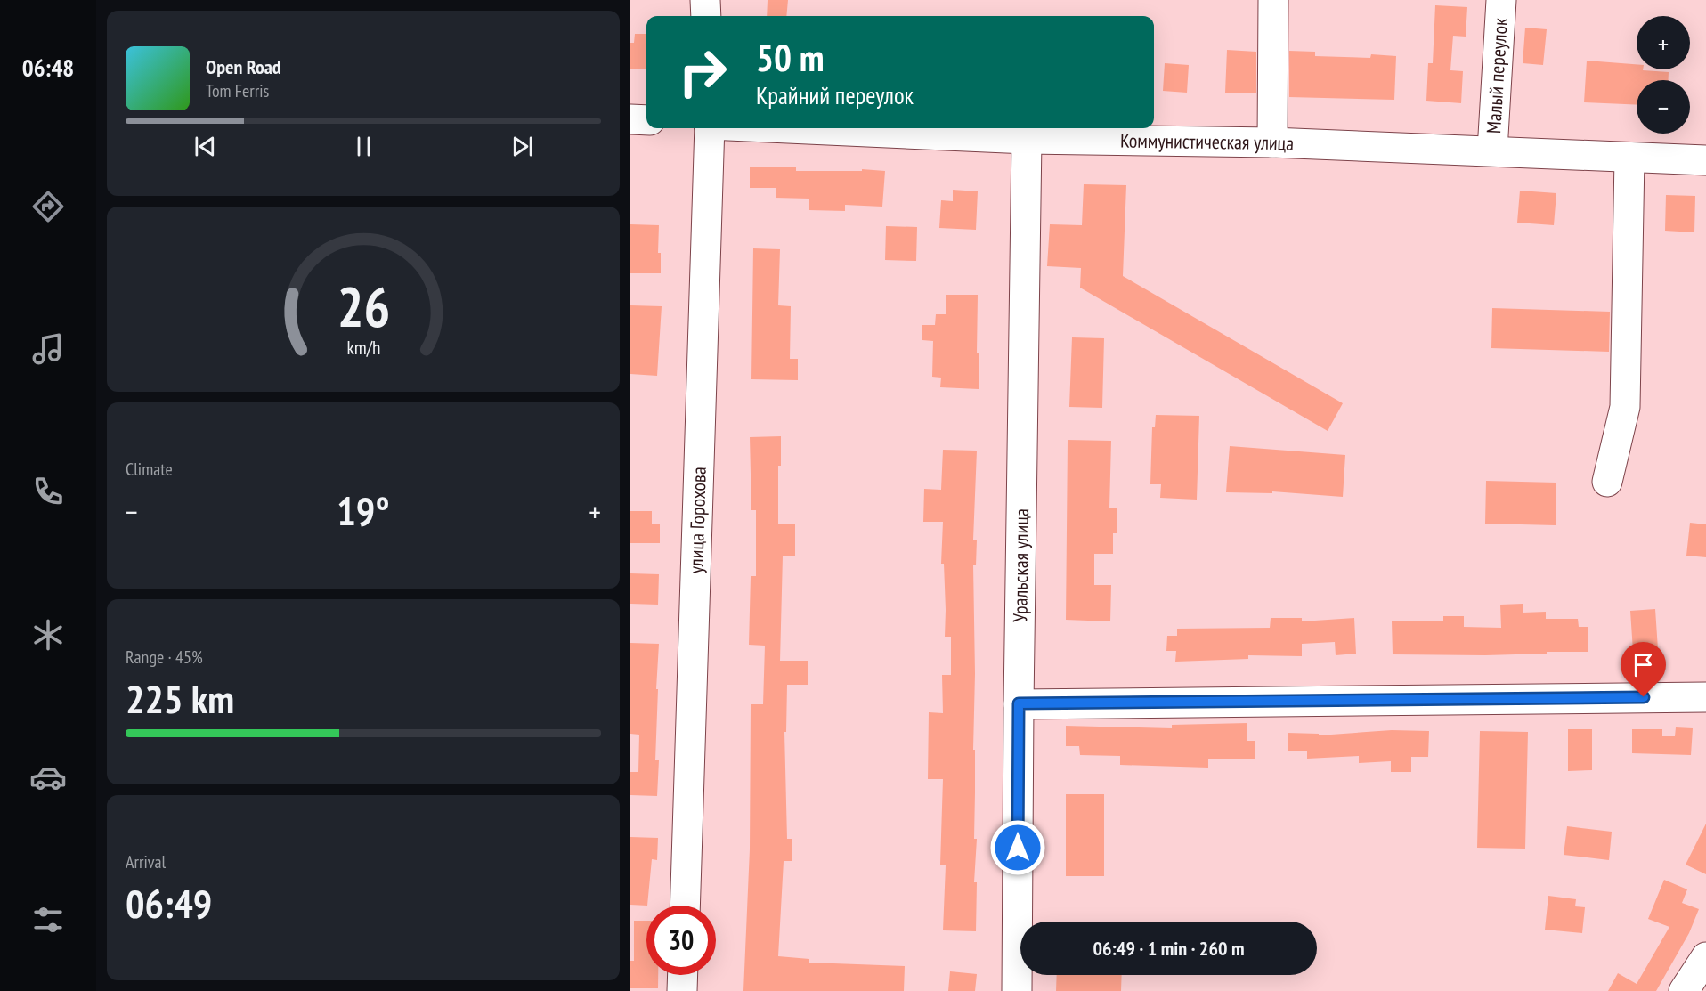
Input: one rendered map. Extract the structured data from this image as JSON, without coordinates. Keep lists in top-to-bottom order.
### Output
{
  "streets": {
    "street": [
      "Малый переулок",
      "Коммунистическая улица",
      "улица Горохова",
      "Уральская улица"
    ]
  },
  "crossings": [
    ["Малый переулок", "Коммунистическая улица"],
    ["Коммунистическая улица", "Уральская улица"]
  ],
  "page": {
    "tabs": "06:48",
    "map_buttons": ["+", "−"],
    "turn": ["50 m", "Крайний переулок"],
    "song": ["Open Road", "Tom Ferris"],
    "tile": [
      "Climate",
      ["Range · 45%", "225 km"],
      ["Arrival", "06:49"]
    ],
    "heat": ["−", "19°", "+"],
    "limit": "30",
    "trip": "06:49 · 1 min · 260 m",
    "gauge": ["26", "km/h"]
  }
}
